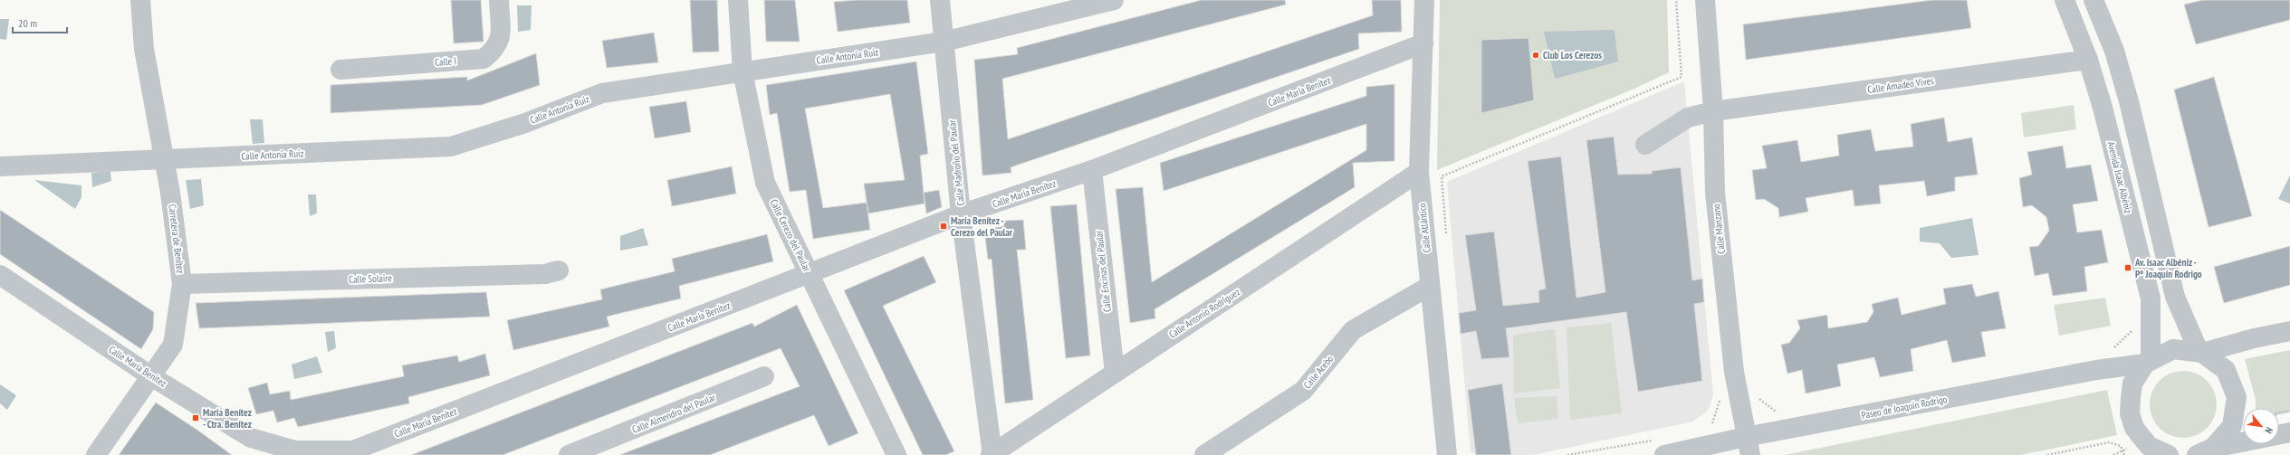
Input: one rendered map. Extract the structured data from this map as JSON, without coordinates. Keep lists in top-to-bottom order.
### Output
{
  "streets": {
    "street": [
      "Calle Antonia Ruiz",
      "Calle I",
      "Calle Amadeo Vives",
      "Calle María Benítez",
      "Calle Madroño del Paular",
      "Avenida Isaac Albéniz",
      "Calle Atlántico",
      "Calle Manzano",
      "Calle Cerezo del Paular",
      "Carretera de Benítez",
      "Calle Encinas del Paular",
      "Calle Solaire",
      "Calle Antonio Rodríguez",
      "Calle Acebo",
      "Paseo de Joaquín Rodrigo",
      "Calle Almendro del Paular"
    ]
  },
  "crossings": [
    ["Calle Antonia Ruiz", "Calle Madroño del Paular"],
    ["Calle Antonia Ruiz", "Calle Cerezo del Paular"],
    ["Calle Antonia Ruiz", "Carretera de Benítez"],
    ["Calle Amadeo Vives", "Avenida Isaac Albéniz"],
    ["Calle Amadeo Vives", "Calle Manzano"],
    ["Calle María Benítez", "Calle Madroño del Paular"],
    ["Calle María Benítez", "Calle Atlántico"],
    ["Calle María Benítez", "Calle Cerezo del Paular"],
    ["Calle María Benítez", "Carretera de Benítez"],
    ["Calle María Benítez", "Calle Encinas del Paular"],
    ["Calle Madroño del Paular", "Calle Antonio Rodríguez"],
    ["Avenida Isaac Albéniz", "Paseo de Joaquín Rodrigo"],
    ["Calle Atlántico", "Calle Antonio Rodríguez"],
    ["Calle Atlántico", "Calle Acebo"],
    ["Calle Manzano", "Paseo de Joaquín Rodrigo"],
    ["Carretera de Benítez", "Calle Solaire"],
    ["Calle Encinas del Paular", "Calle Antonio Rodríguez"]
  ],
  "places": {
    "other": ["Club Los Cerezos"],
    "transit": ["María Benítez - Cerezo del Paular", "Av. Isaac Albéniz - Pº Joaquín Rodrigo", "María Benítez - Ctra. Benítez"]
  },
  "scale_bar": "20 m",
  "north": "bottom right"
}
